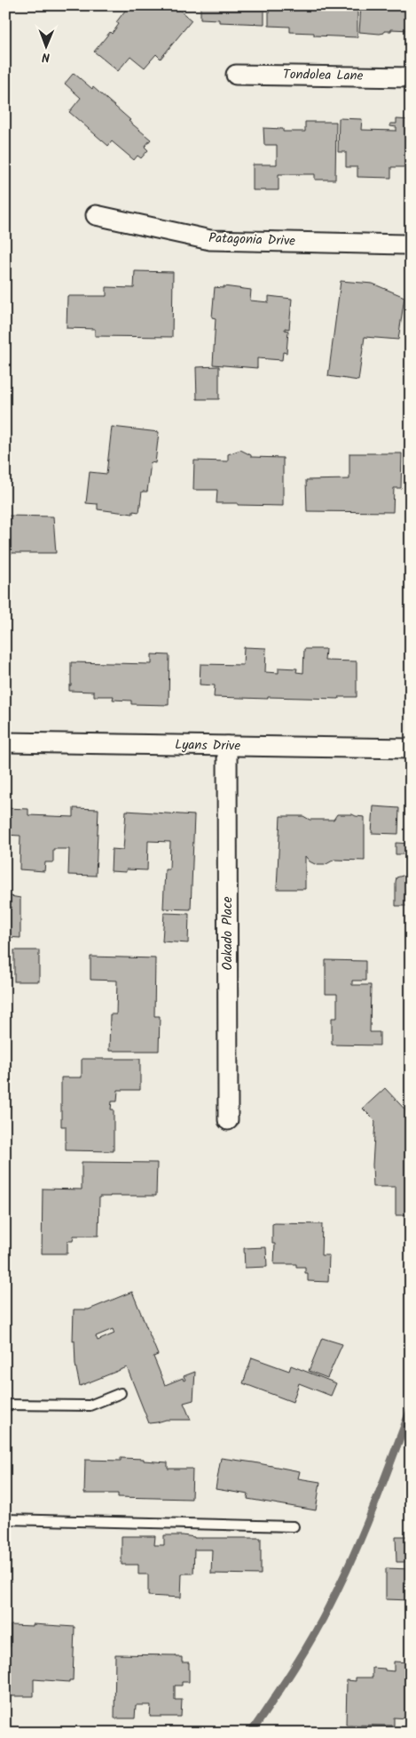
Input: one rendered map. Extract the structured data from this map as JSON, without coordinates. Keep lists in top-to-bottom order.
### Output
{
  "streets": {
    "street": [
      "Tondolea Lane",
      "Patagonia Drive",
      "Lyans Drive",
      "Oakado Place"
    ]
  },
  "crossings": [
    ["Lyans Drive", "Oakado Place"]
  ],
  "north": "bottom"
}
